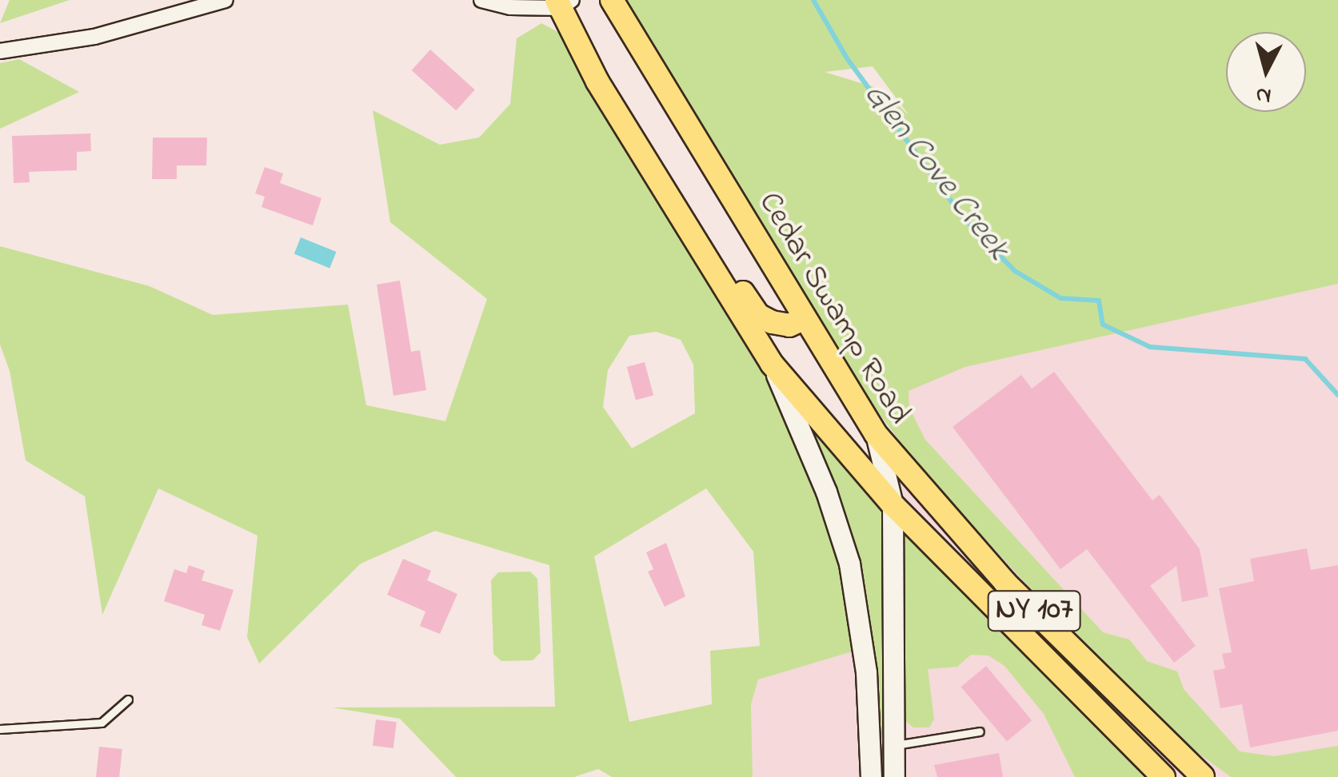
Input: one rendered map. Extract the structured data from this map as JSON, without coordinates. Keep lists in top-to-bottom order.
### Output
{
  "streets": {
    "main road": ["Cedar Swamp Road", "NY 107"]
  },
  "crossings": [
    ["Cedar Swamp Road", "NY 107"]
  ],
  "water": ["Glen Cove Creek"],
  "north": "bottom"
}
